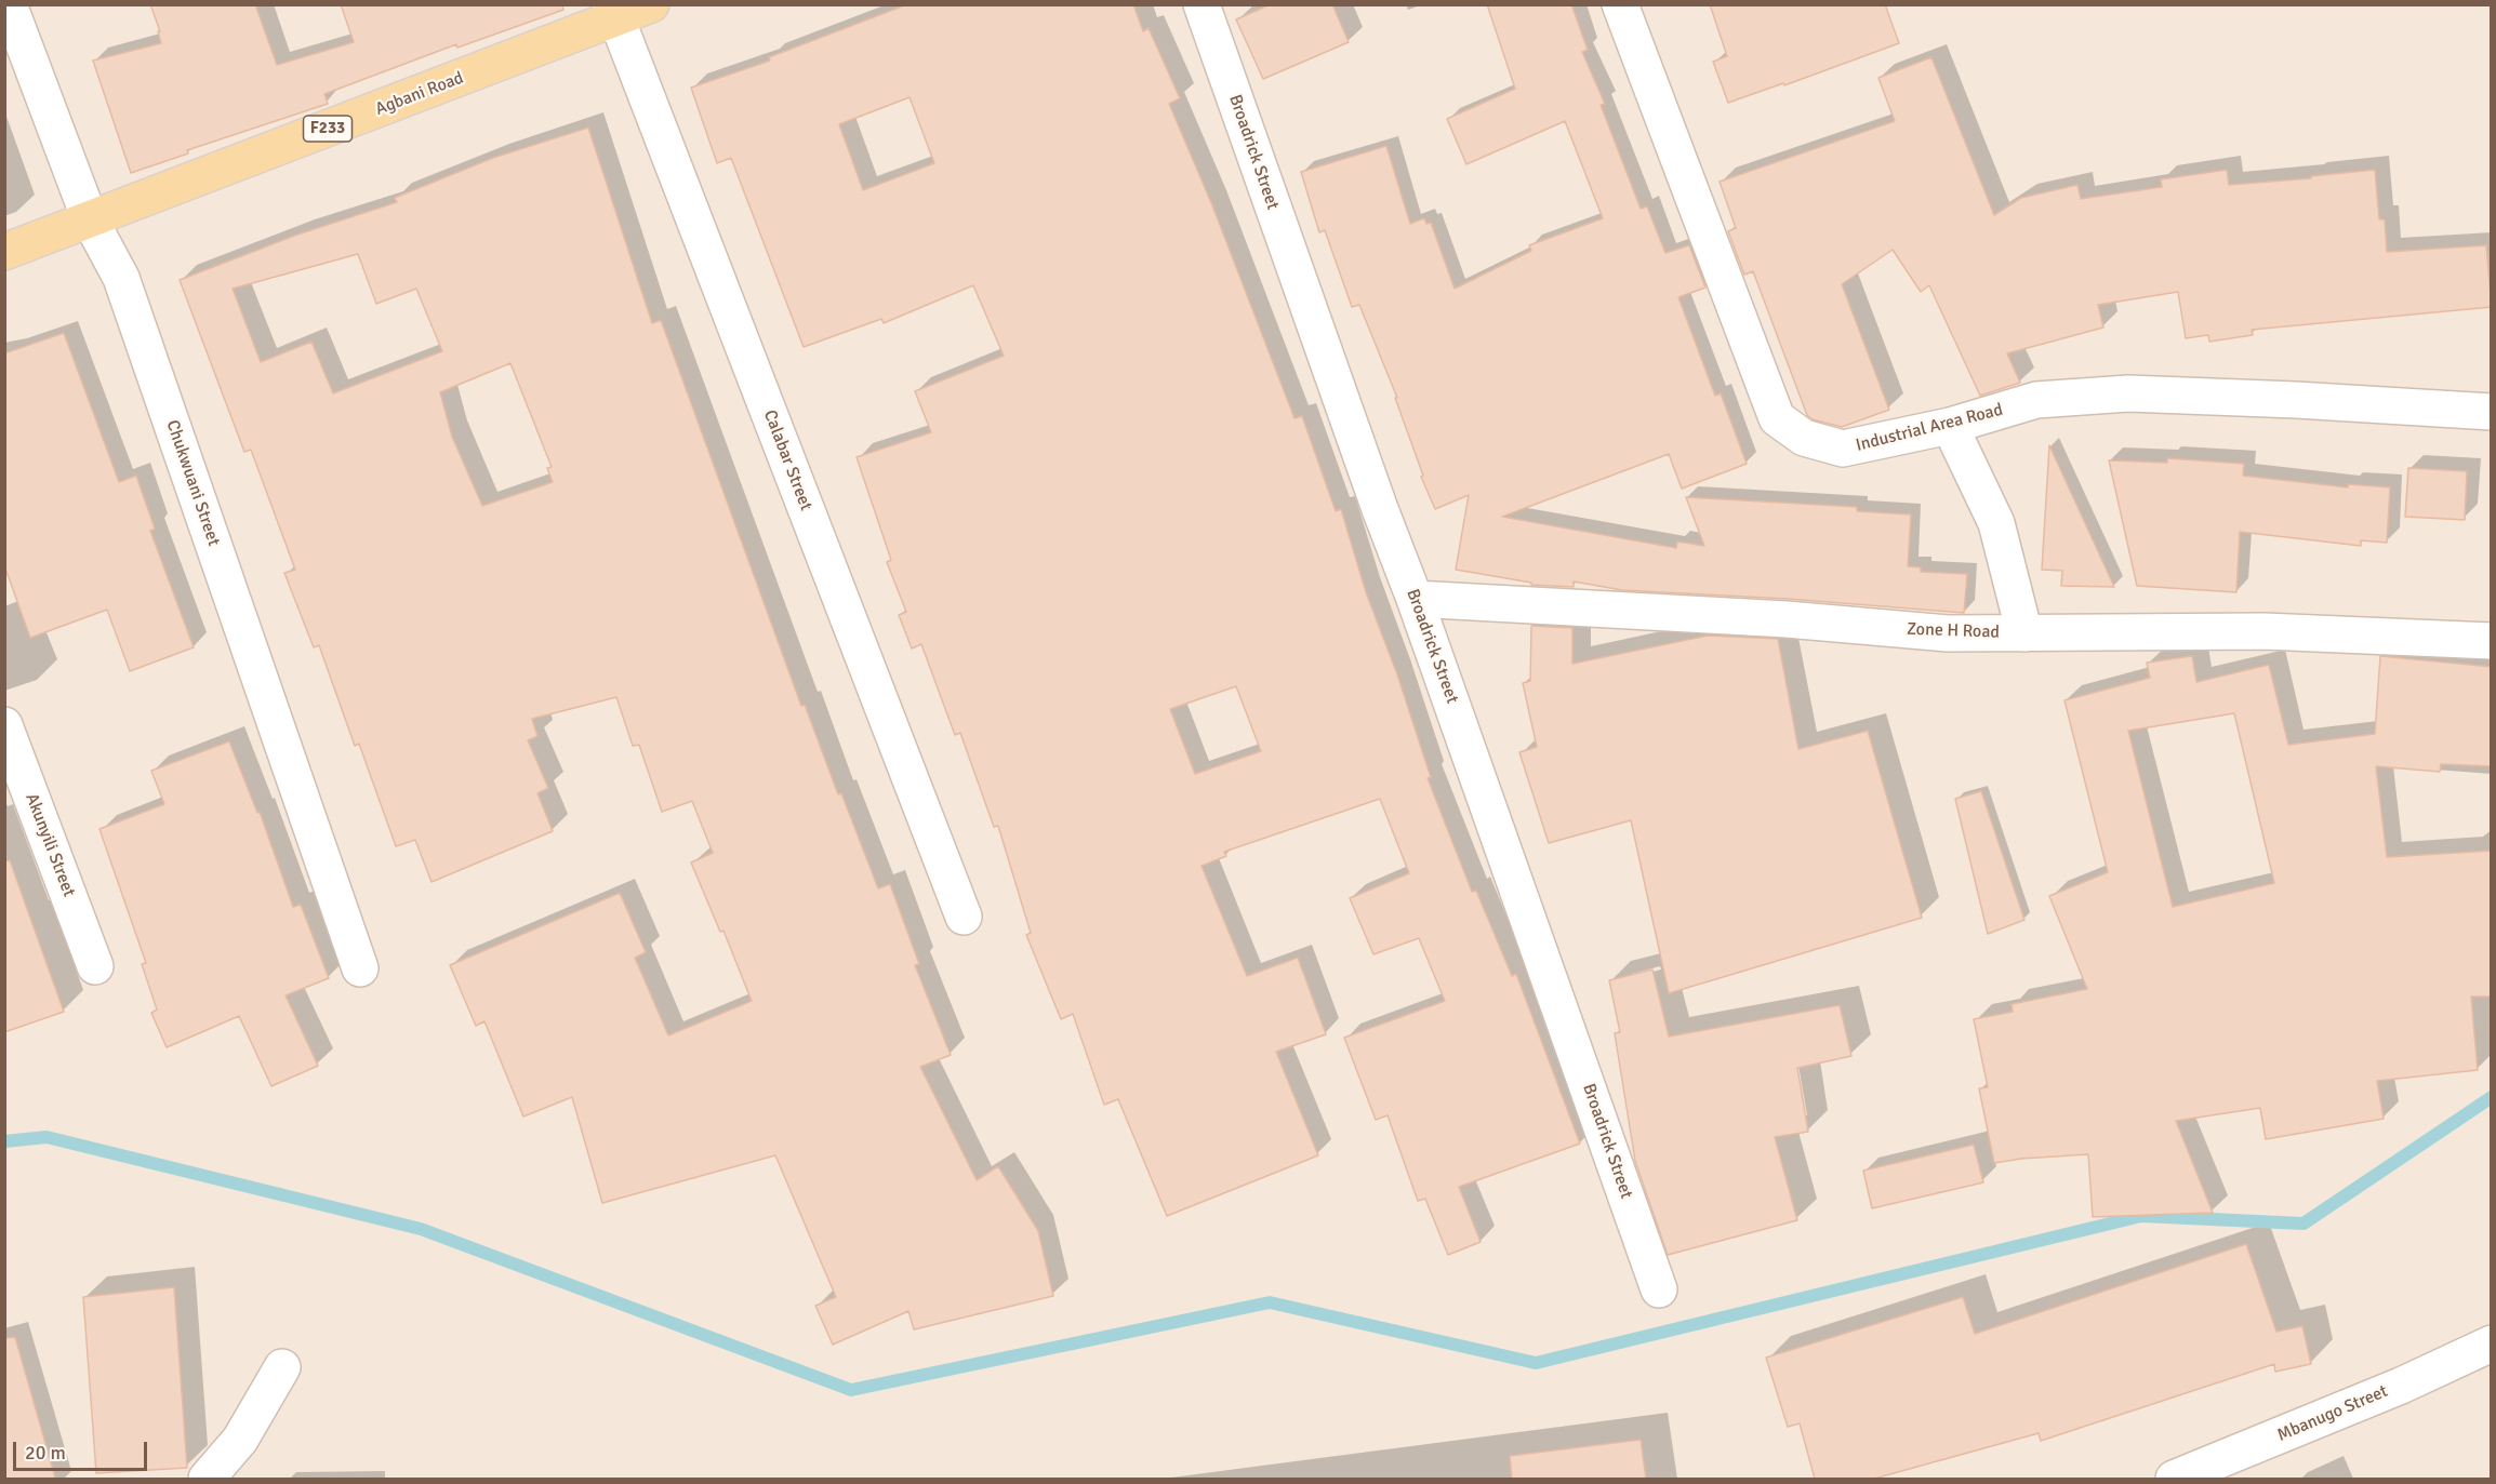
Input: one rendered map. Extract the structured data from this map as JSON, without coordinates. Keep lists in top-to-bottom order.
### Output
{
  "streets": {
    "main road": ["Agbani Road", "F233"],
    "street": [
      "Broadrick Street",
      "Industrial Area Road",
      "Calabar Street",
      "Chukwuani Street",
      "Zone H Road",
      "Akunyili Street",
      "Mbanugo Street"
    ]
  },
  "crossings": [
    ["Agbani Road", "Calabar Street"],
    ["Agbani Road", "Chukwuani Street"],
    ["Broadrick Street", "Zone H Road"]
  ],
  "scale_bar": "20 m"
}
